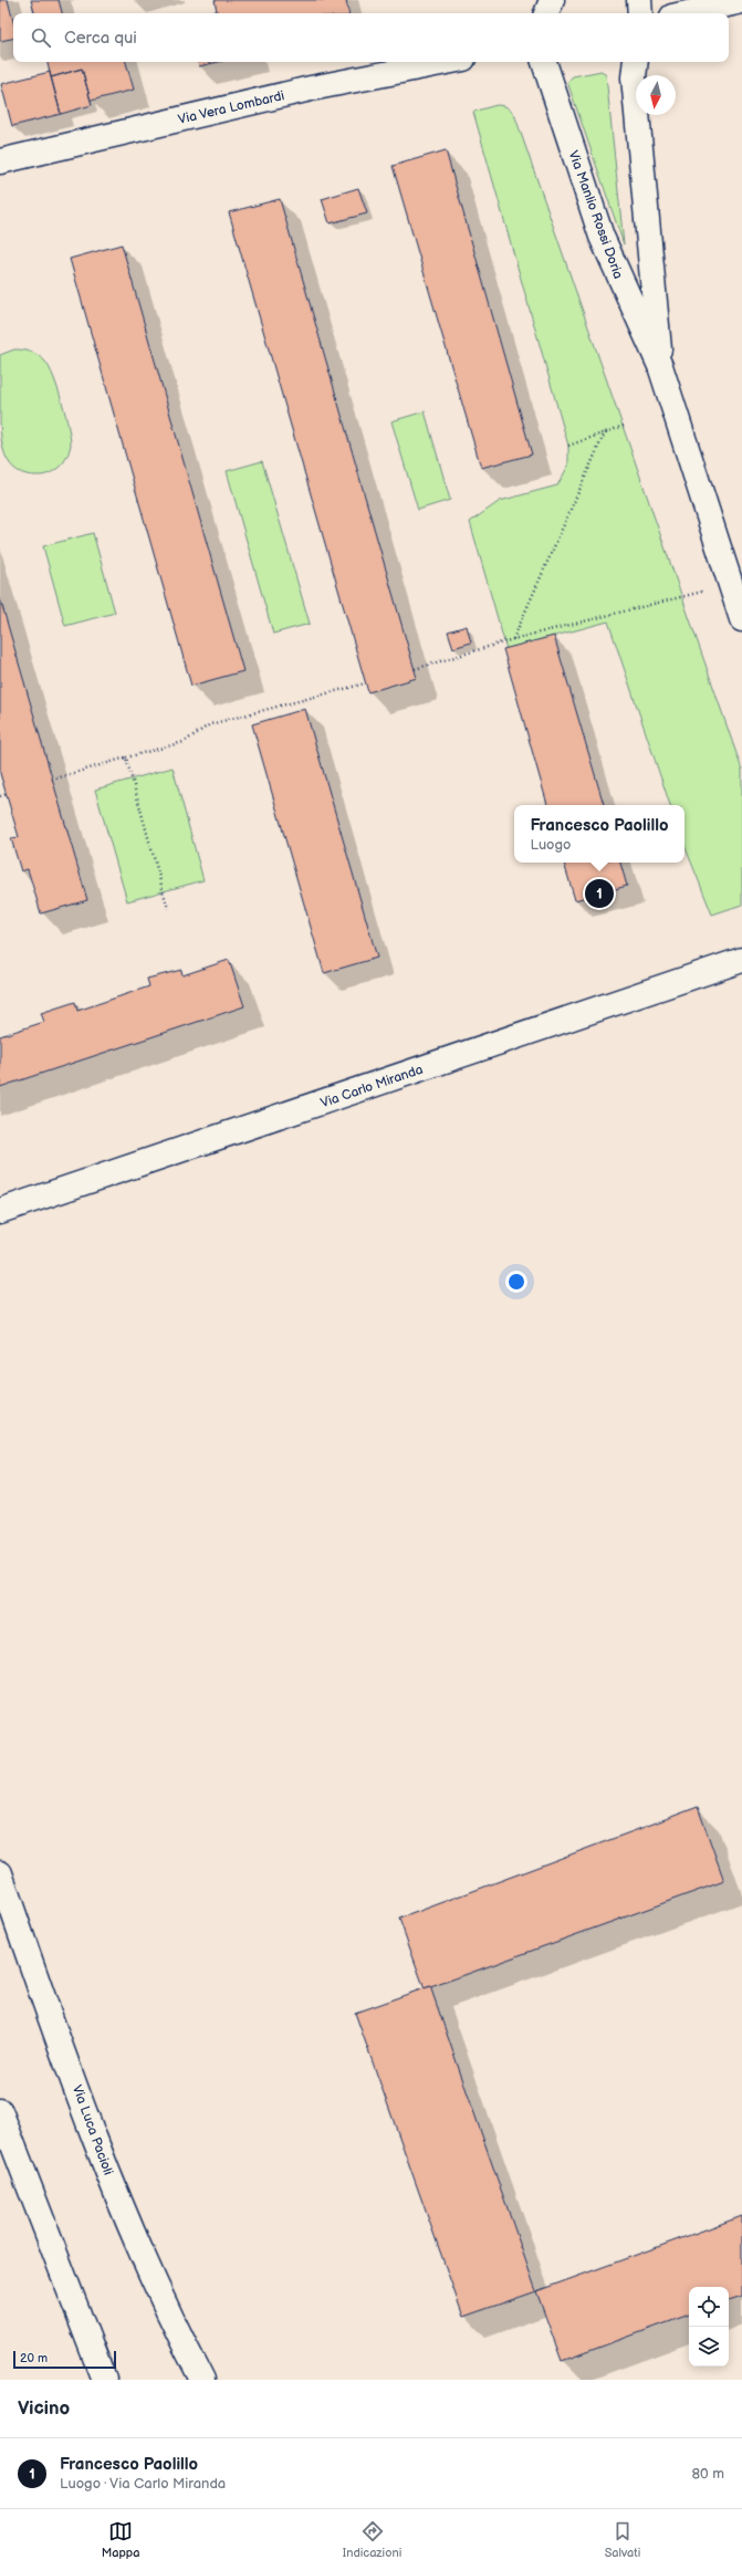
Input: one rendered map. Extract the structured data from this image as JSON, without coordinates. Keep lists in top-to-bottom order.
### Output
{
  "streets": {
    "street": [
      "Via Vera Lombardi",
      "Via Manlio Rossi Doria",
      "Via Carlo Miranda",
      "Via Luca Pacioli"
    ]
  },
  "scale_bar": "20 m",
  "north": "bottom",
  "page": {
    "search": "Cerca qui",
    "popup": ["Francesco Paolillo", "Luogo"],
    "pins": "1",
    "scale": "20 m",
    "heading": "Vicino",
    "list": [
      {
        "mark": "1",
        "name": "Francesco Paolillo",
        "note": "Luogo · Via Carlo Miranda",
        "value": "80 m"
      }
    ],
    "nav": ["Mappa", "Indicazioni", "Salvati"]
  }
}
